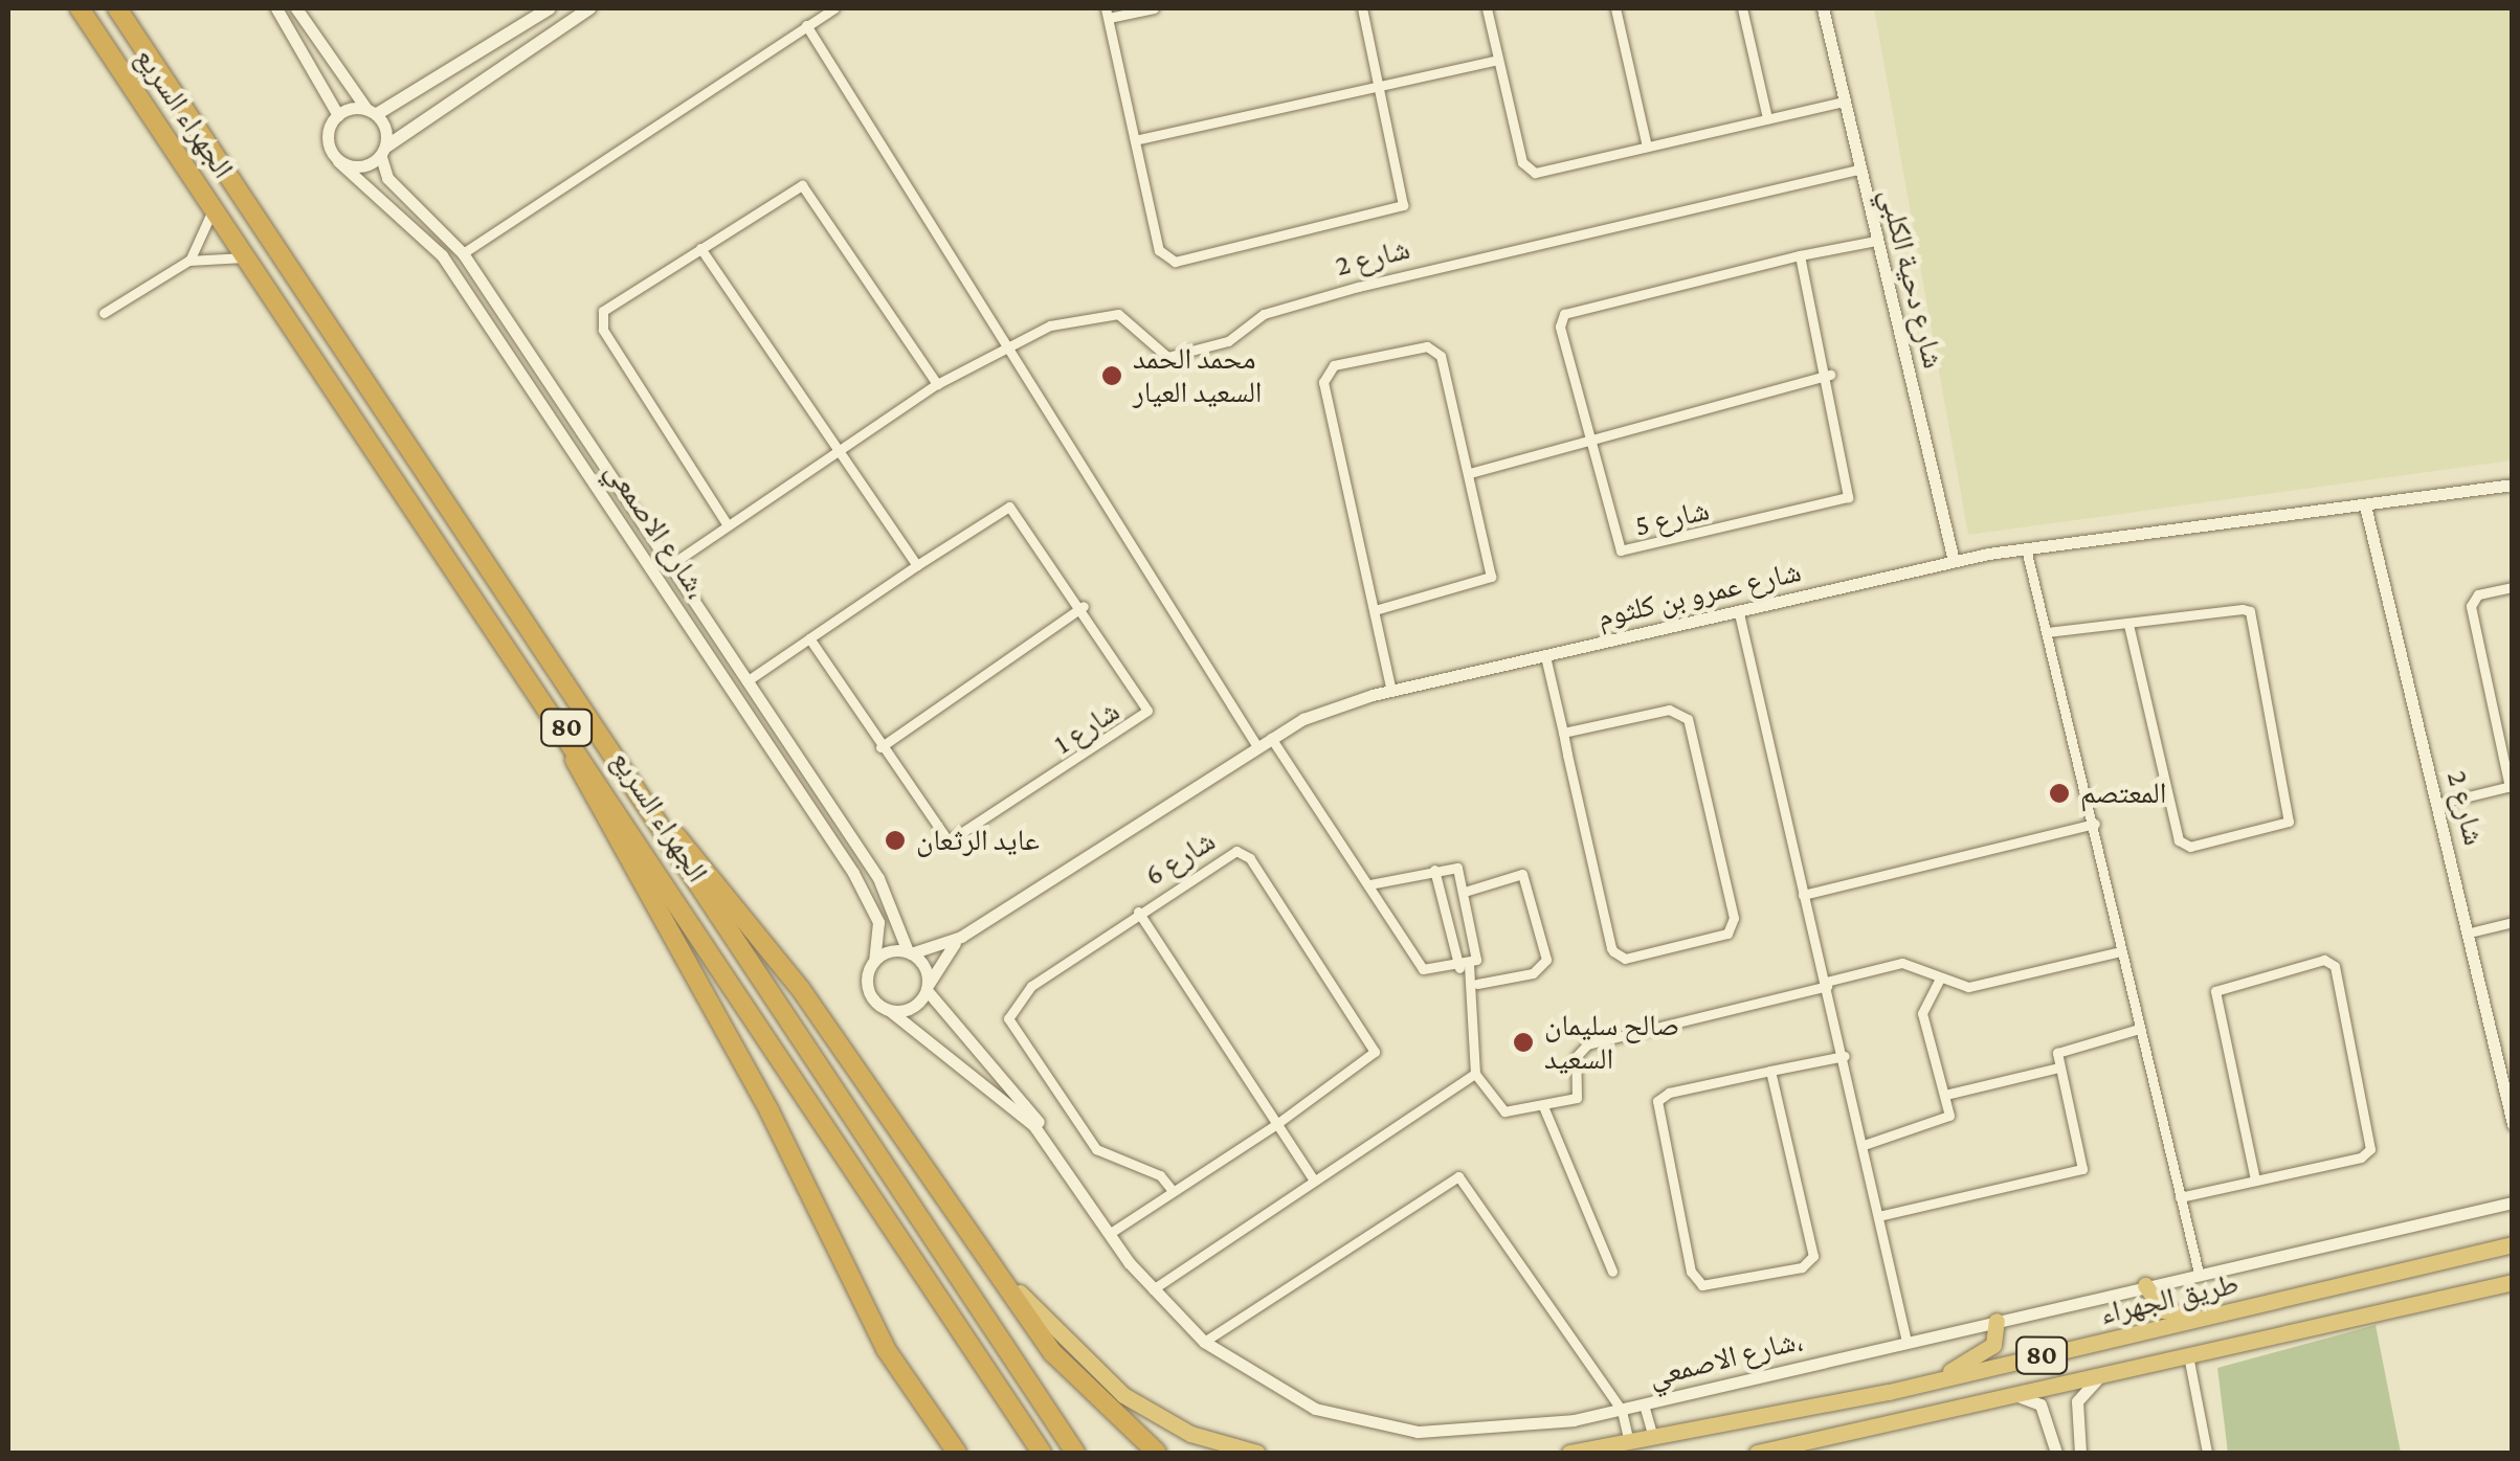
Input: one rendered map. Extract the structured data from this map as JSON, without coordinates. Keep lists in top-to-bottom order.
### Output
{
  "streets": {
    "highway": ["الجهراء السريع", "80", "طريق الجهراء"],
    "street": [
      "شارع 2",
      "شارع دحية الكلبي",
      "شارع 5",
      "شارع الاصمعي،",
      "شارع عمرو بن كلثوم",
      "شارع 1",
      "شارع 6"
    ]
  },
  "crossings": [
    ["شارع 2", "شارع دحية الكلبي"],
    ["شارع 2", "شارع الاصمعي،"],
    ["شارع 2", "شارع عمرو بن كلثوم"],
    ["شارع دحية الكلبي", "شارع 5"],
    ["شارع دحية الكلبي", "شارع عمرو بن كلثوم"],
    ["شارع الاصمعي،", "شارع عمرو بن كلثوم"],
    ["شارع الاصمعي،", "شارع 1"],
    ["شارع الاصمعي،", "شارع 6"]
  ],
  "places": [
    "محمد الحمد السعيد العيار",
    "المعتصم",
    "عايد الرثعان",
    "صالح سليمان السعيد"
  ]
}
